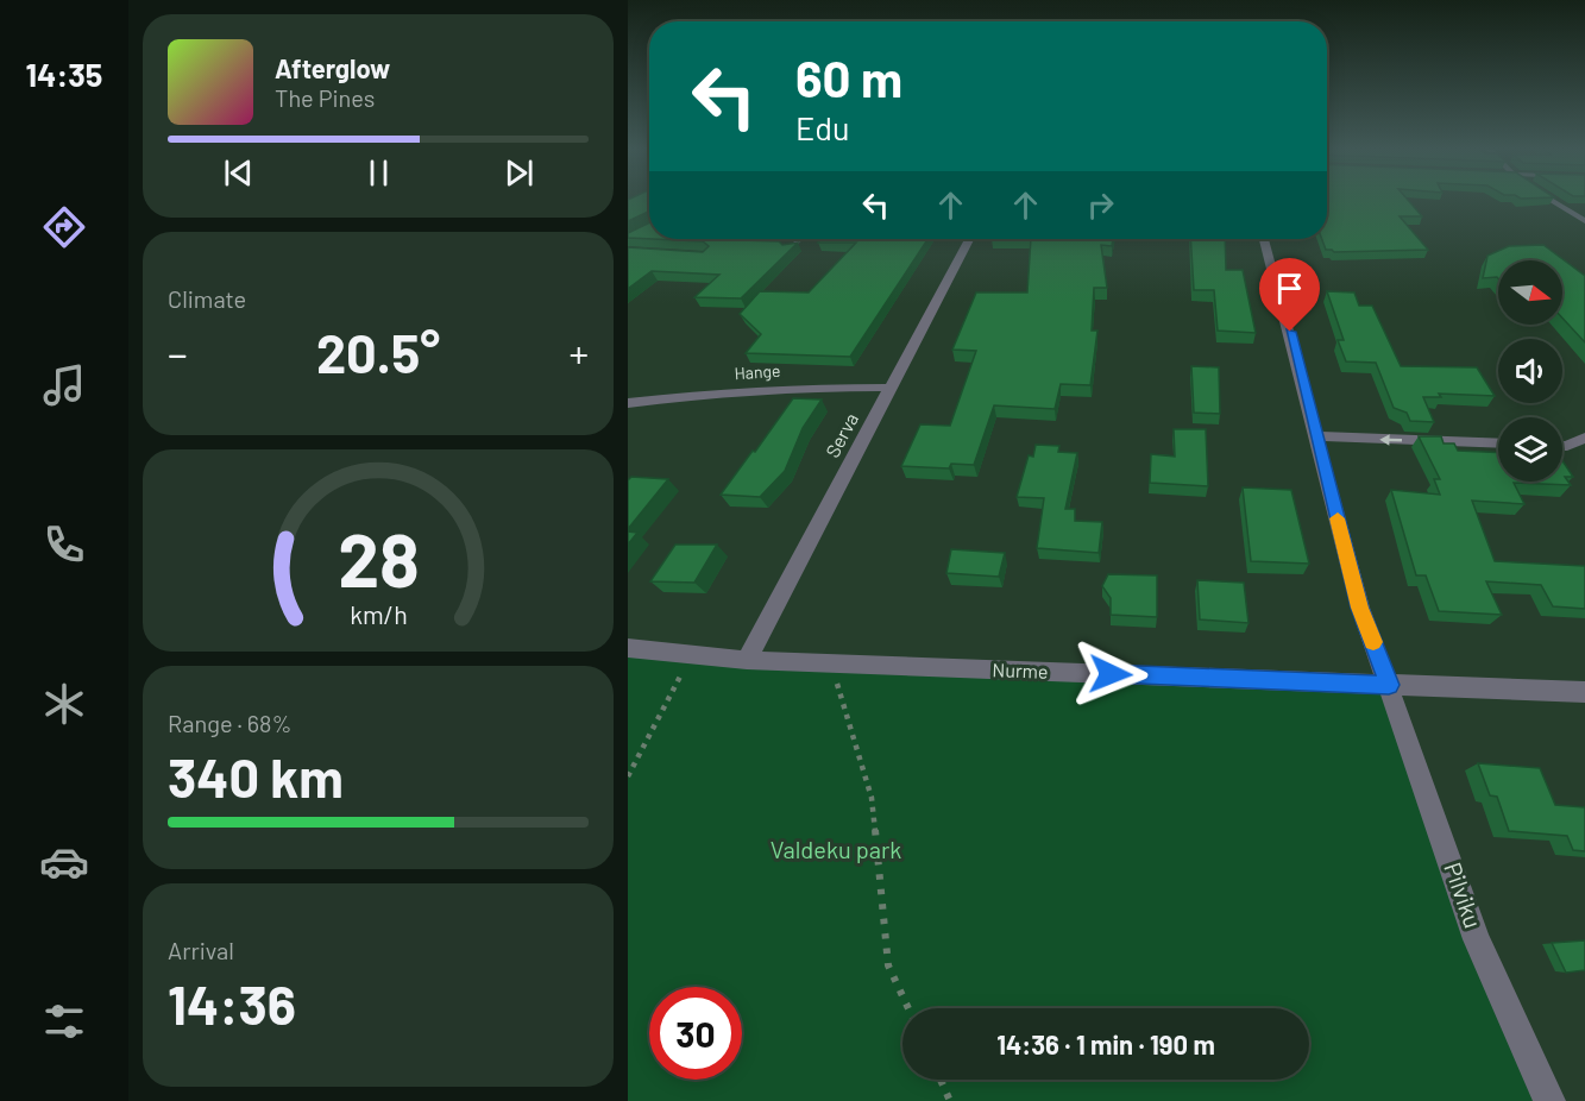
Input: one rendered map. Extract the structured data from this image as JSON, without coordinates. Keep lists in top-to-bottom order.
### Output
{
  "streets": {
    "street": [
      "Hange",
      "Serva",
      "Nurme",
      "Pilviku"
    ]
  },
  "crossings": [
    ["Hange", "Serva"],
    ["Serva", "Nurme"],
    ["Nurme", "Pilviku"]
  ],
  "parks": ["Valdeku park"],
  "north": "right",
  "page": {
    "tabs": "14:35",
    "turn": ["60 m", "Edu"],
    "song": ["Afterglow", "The Pines"],
    "tile": [
      "Climate",
      ["Range · 68%", "340 km"],
      ["Arrival", "14:36"]
    ],
    "heat": ["−", "20.5°", "+"],
    "limit": "30",
    "trip": "14:36 · 1 min · 190 m",
    "gauge": ["28", "km/h"]
  }
}
